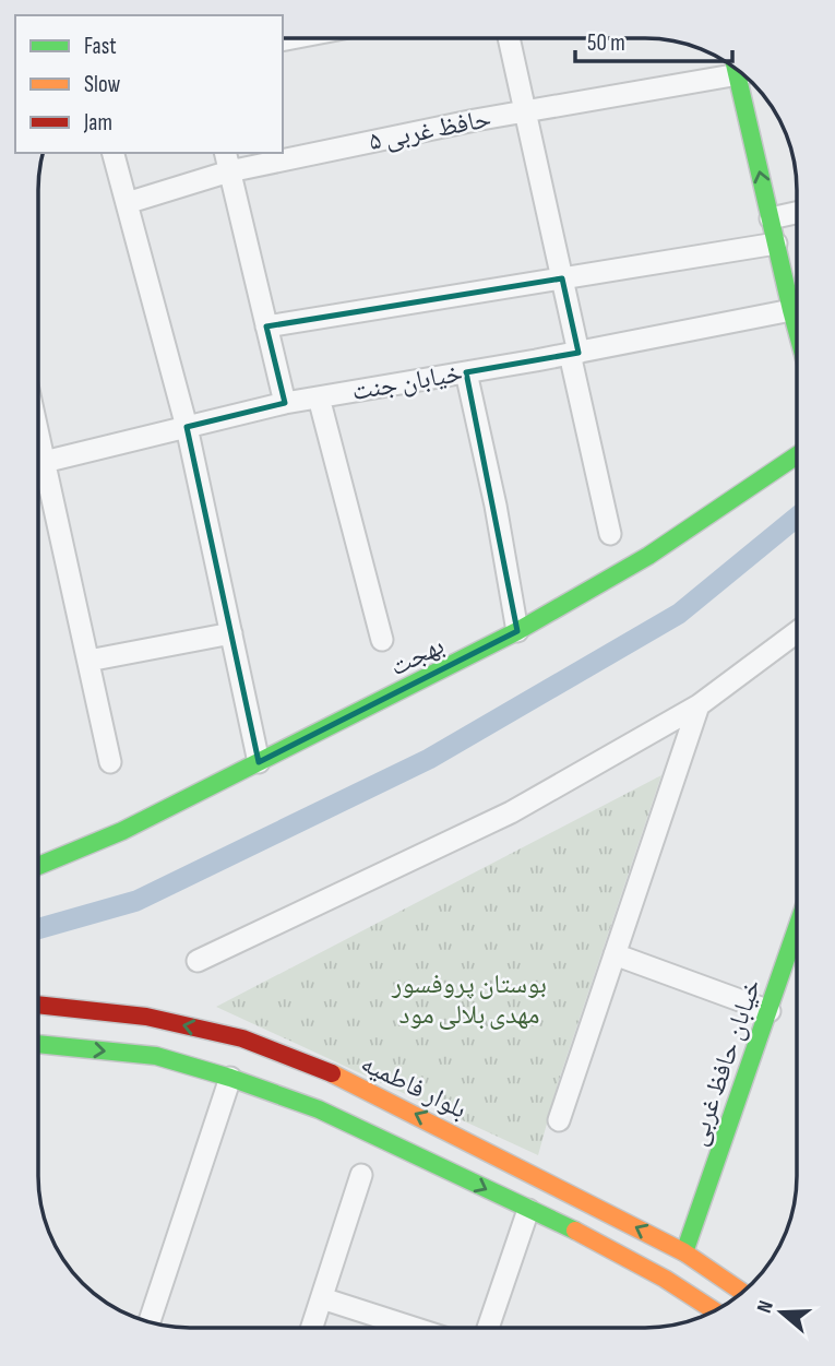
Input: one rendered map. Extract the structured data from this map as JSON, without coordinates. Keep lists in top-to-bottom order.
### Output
{
  "streets": {
    "main road": ["بهجت", "خیابان حافظ غربی", "بلوار فاطمیه"],
    "street": ["حافظ غربی ۵", "خیابان جنت"]
  },
  "crossings": [
    ["خیابان حافظ غربی", "بلوار فاطمیه"]
  ],
  "parks": ["بوستان پروفسور مهدی بلالی مود"],
  "legend": ["Fast", "Slow", "Jam"],
  "scale_bar": "50 m",
  "north": "left"
}
